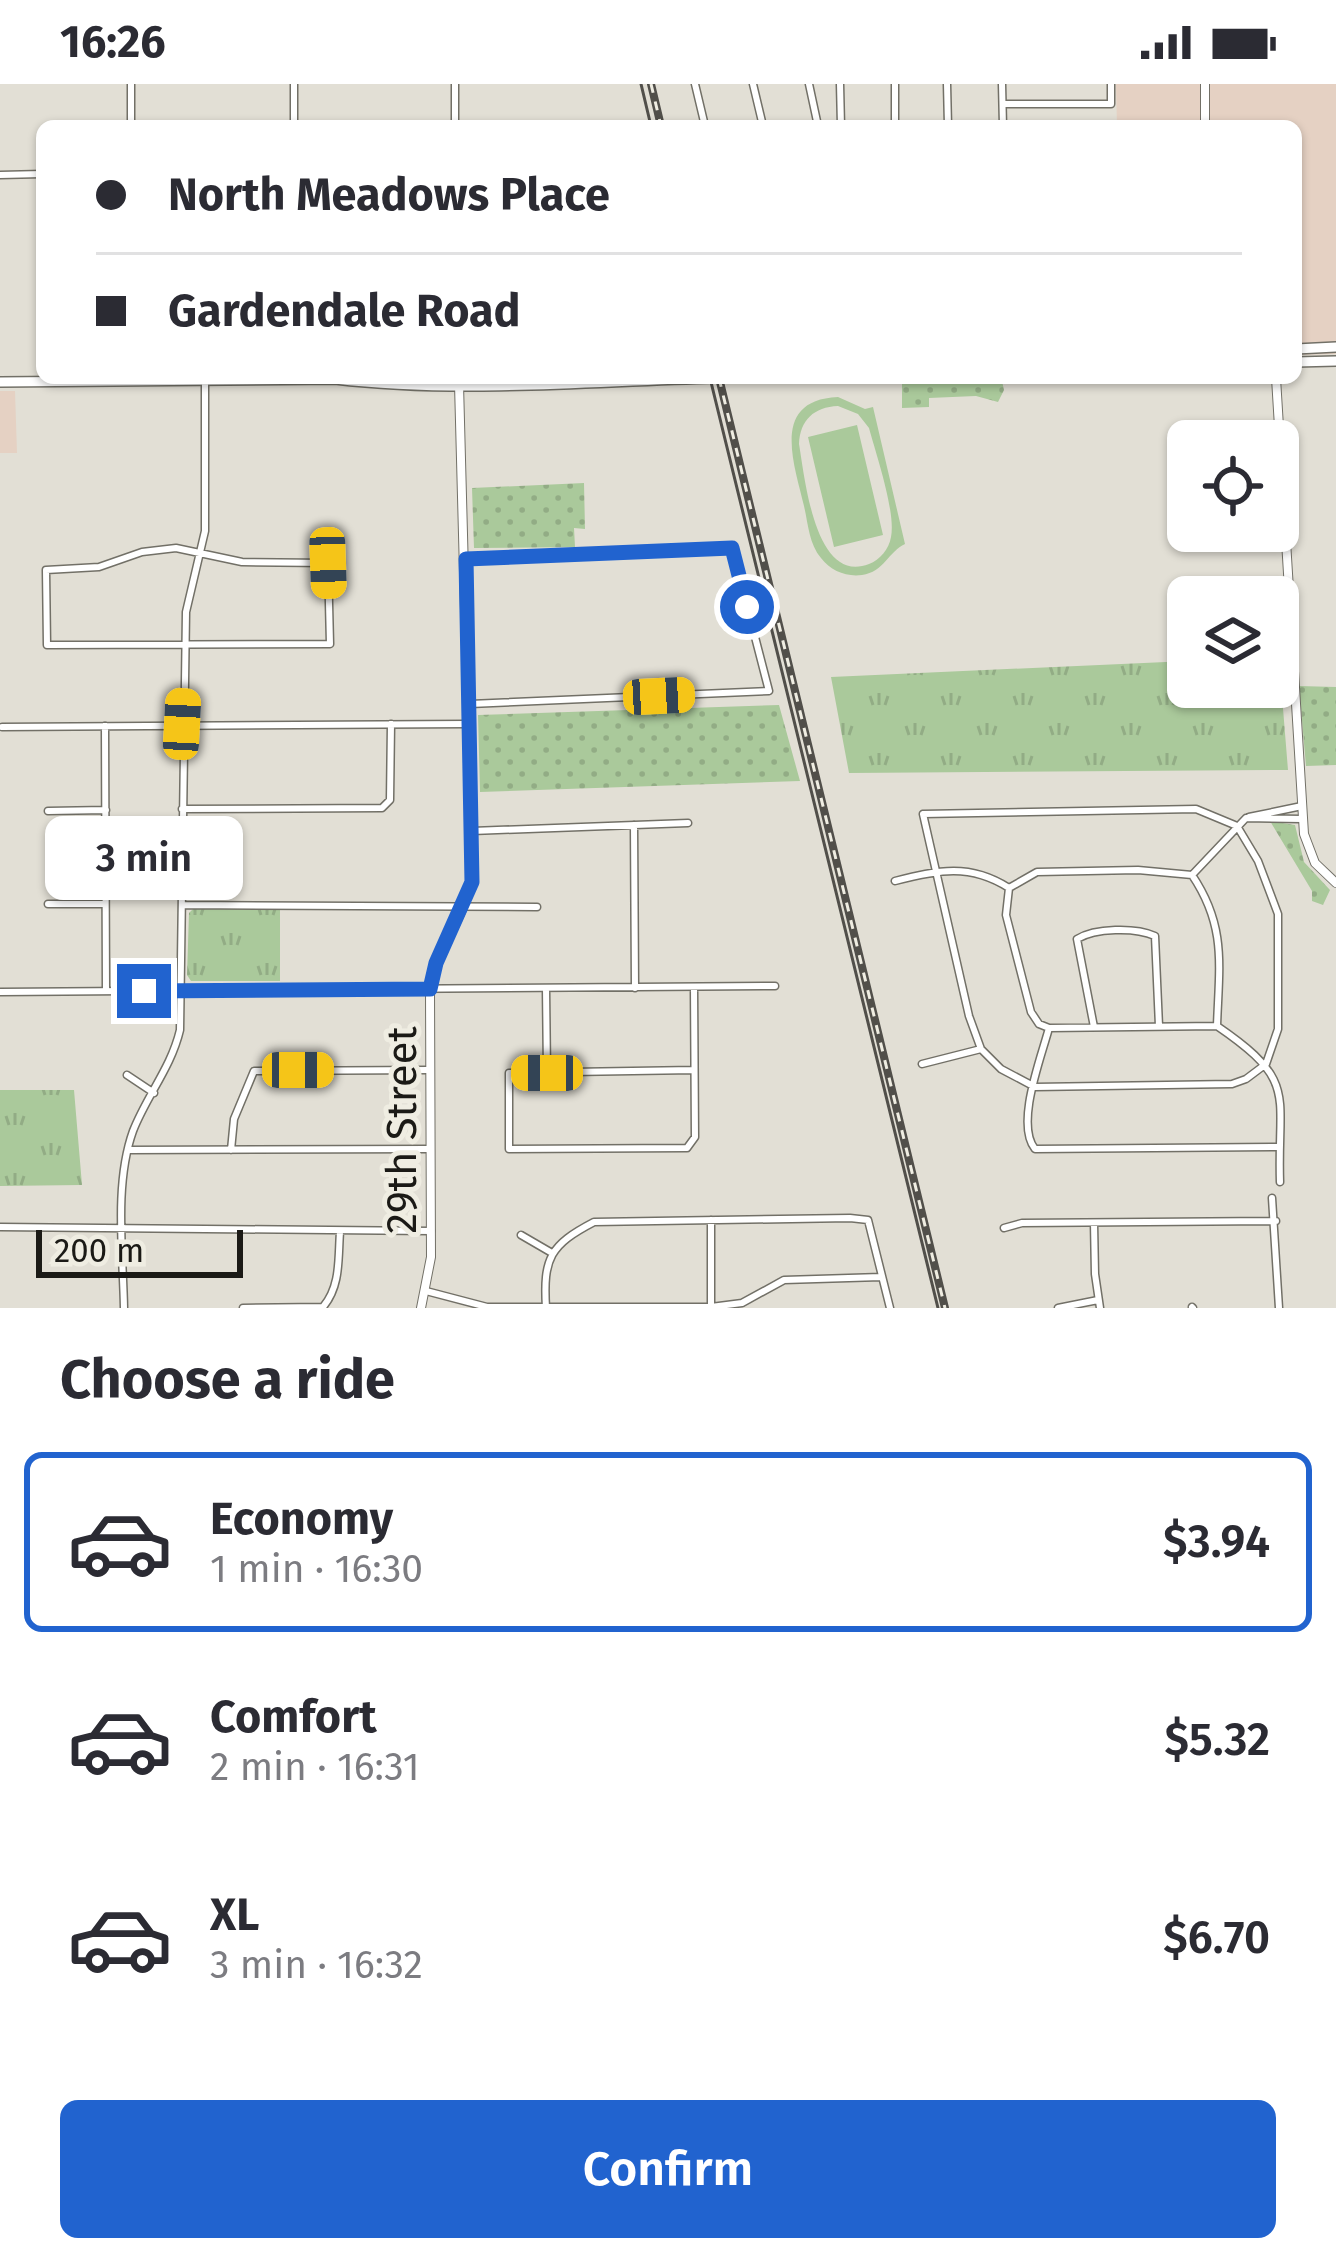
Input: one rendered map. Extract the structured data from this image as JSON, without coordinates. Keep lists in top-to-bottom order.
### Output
{
  "streets": {
    "street": ["29th Street"]
  },
  "scale_bar": "200 m",
  "page": {
    "status": "16:26",
    "banner": ["North Meadows Place", "Gardendale Road"],
    "bubble": "3 min",
    "scale": "200 m",
    "heading": "Choose a ride",
    "list": [
      {
        "name": "Economy",
        "note": "1 min · 16:30",
        "value": "$3.94"
      },
      {
        "name": "Comfort",
        "note": "2 min · 16:31",
        "value": "$5.32"
      },
      {
        "name": "XL",
        "note": "3 min · 16:32",
        "value": "$6.70"
      }
    ],
    "buttons": "Confirm"
  }
}
